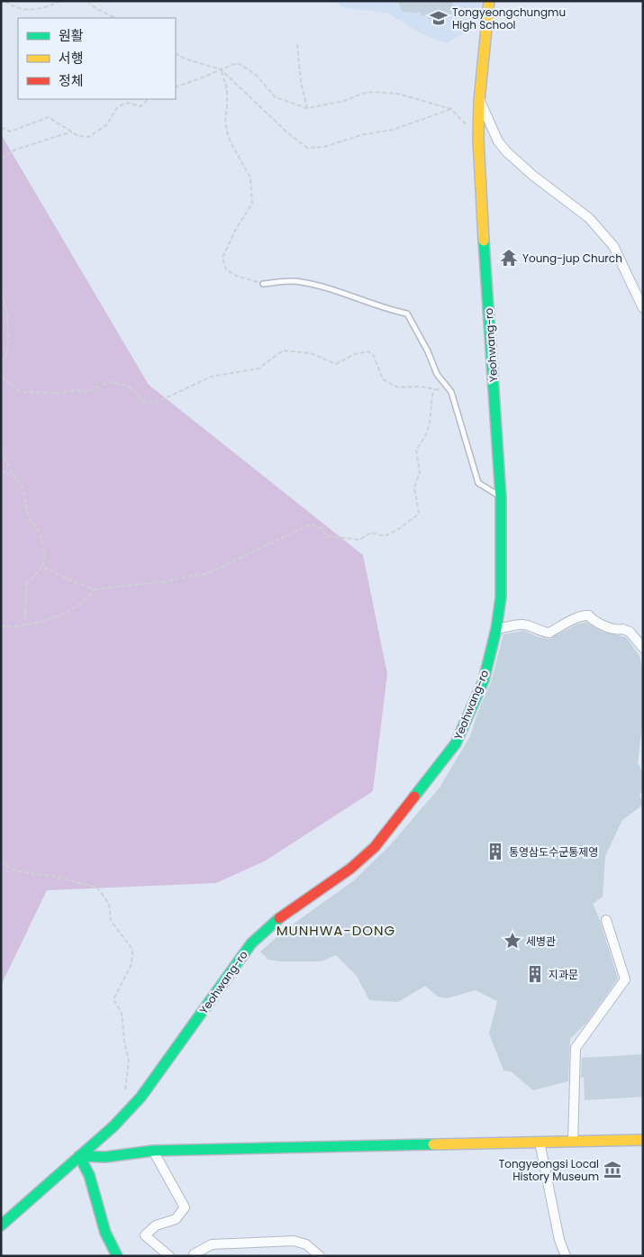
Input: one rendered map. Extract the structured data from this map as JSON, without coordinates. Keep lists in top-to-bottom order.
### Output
{
  "streets": {
    "street": ["Yeohwang-ro"]
  },
  "districts": ["MUNHWA-DONG"],
  "places": {
    "school or university": ["Tongyeongchungmu High School"],
    "temple": ["Young-jup Church"],
    "building": ["통영삼도수군통제영", "지과문"],
    "place": ["세병관"],
    "museum": ["Tongyeongsi Local History Museum"]
  },
  "legend": ["원활", "서행", "정체"]
}
